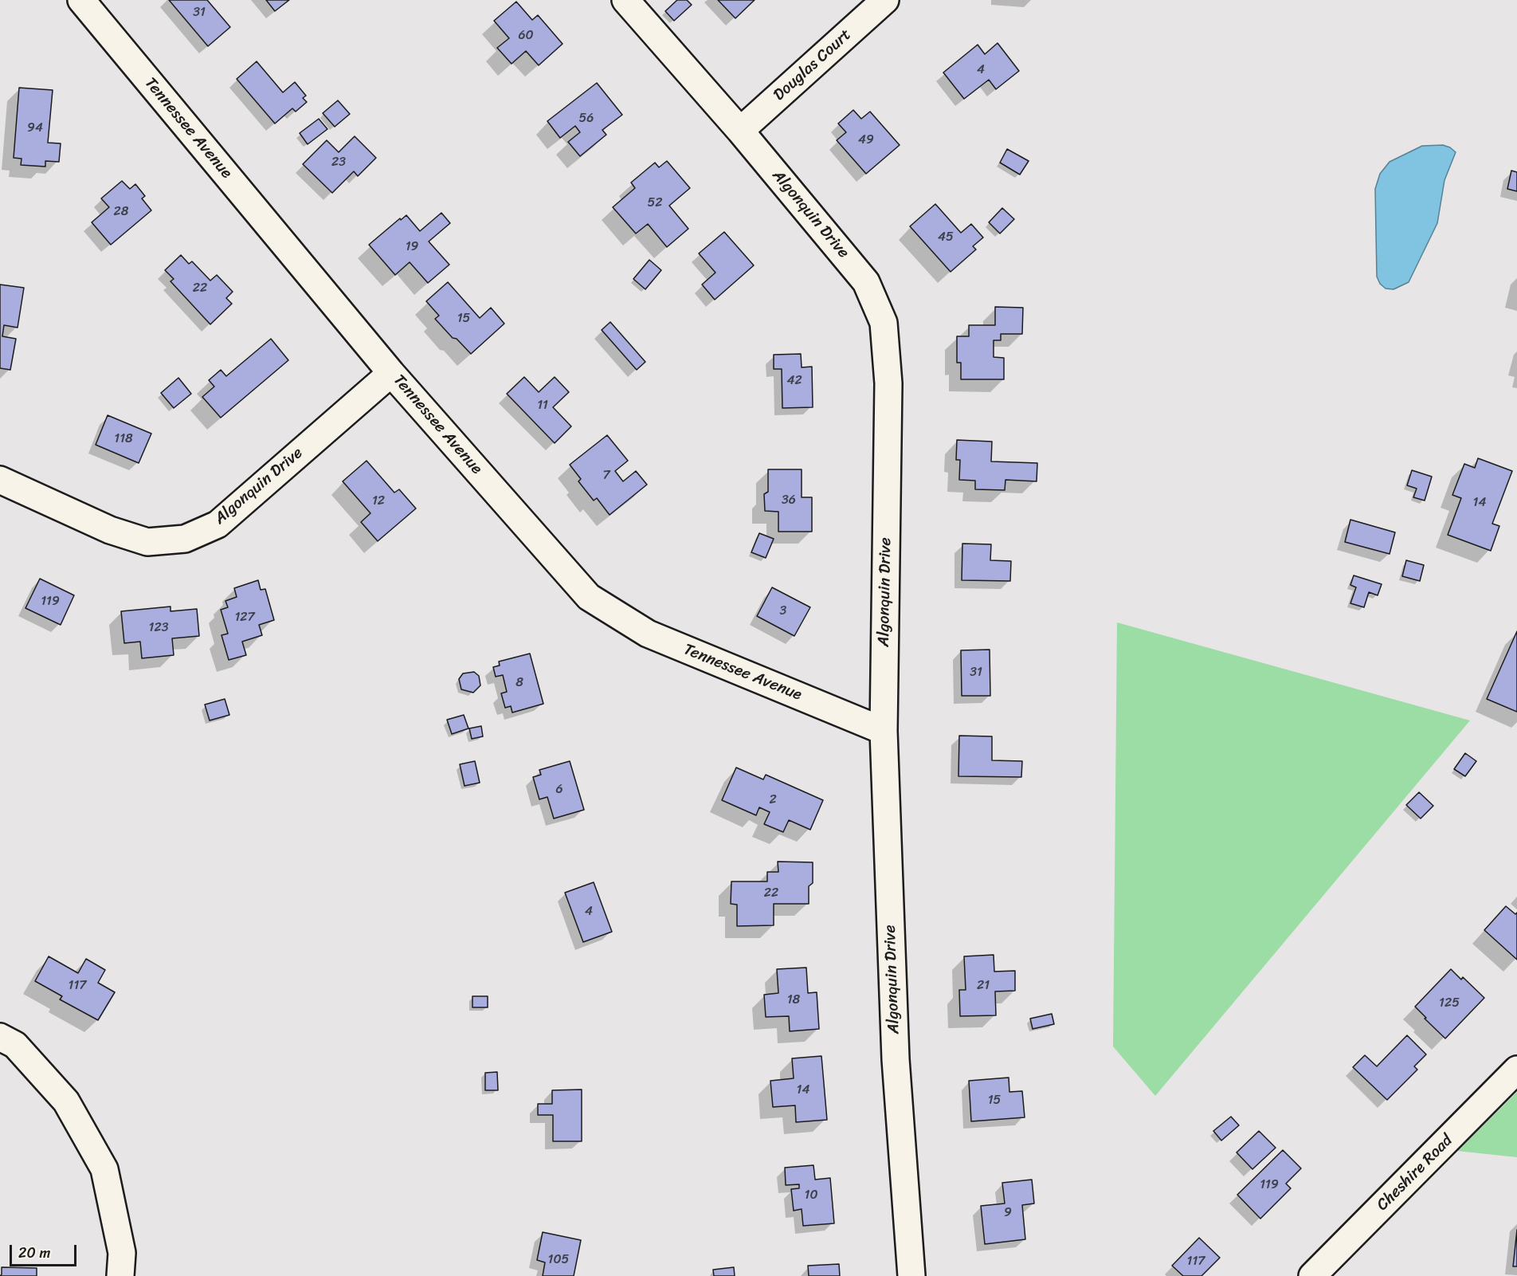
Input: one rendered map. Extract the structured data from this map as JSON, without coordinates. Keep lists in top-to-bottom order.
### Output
{
  "streets": {
    "street": [
      "Douglas Court",
      "Tennessee Avenue",
      "Algonquin Drive",
      "Cheshire Road"
    ]
  },
  "crossings": [
    ["Douglas Court", "Algonquin Drive"],
    ["Tennessee Avenue", "Algonquin Drive"]
  ],
  "house_numbers": [
    "31",
    "60",
    "4",
    "56",
    "94",
    "49",
    "23",
    "52",
    "28",
    "45",
    "19",
    "22",
    "15",
    "42",
    "11",
    "118",
    "7",
    "36",
    "12",
    "14",
    "119",
    "3",
    "127",
    "123",
    "31",
    "8",
    "6",
    "2",
    "22",
    "4",
    "117",
    "21",
    "18",
    "125",
    "14",
    "15",
    "119",
    "10",
    "9",
    "105",
    "117"
  ],
  "scale_bar": "20 m"
}
